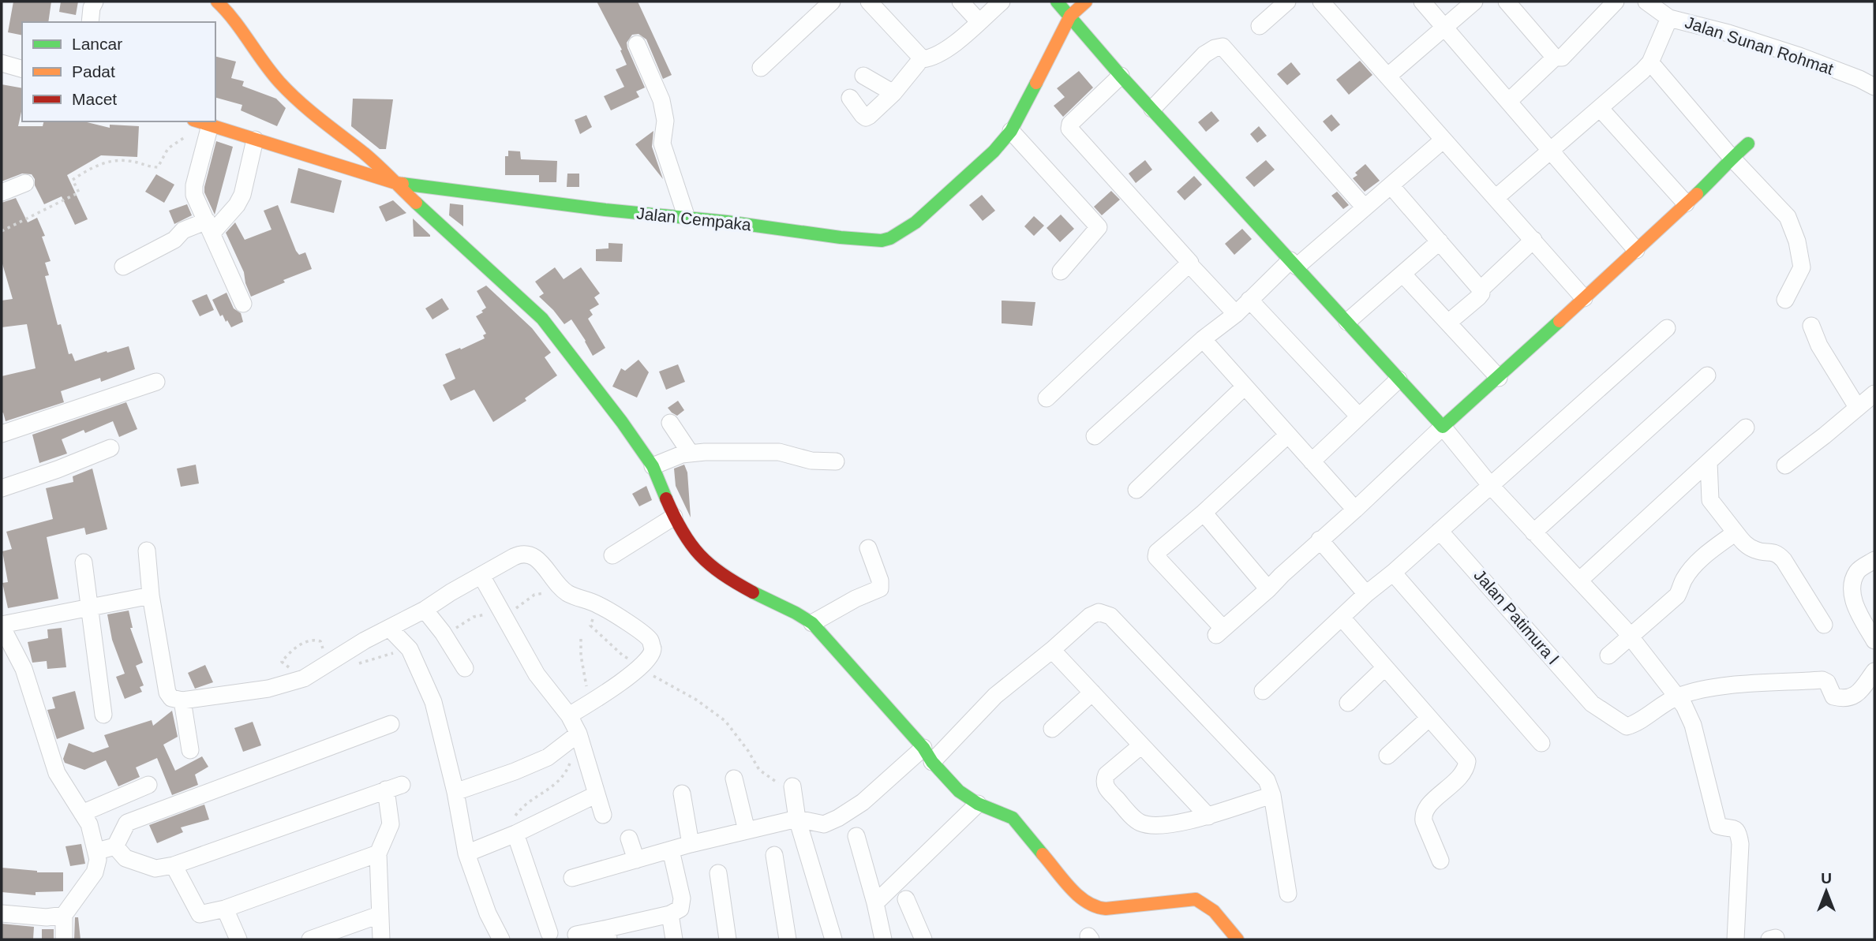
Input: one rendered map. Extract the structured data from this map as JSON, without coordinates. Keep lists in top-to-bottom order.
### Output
{
  "streets": {
    "street": ["Jalan Sunan Rohmat", "Jalan Cempaka", "Jalan Patimura l"]
  },
  "legend": ["Lancar", "Padat", "Macet"],
  "north": "top"
}
